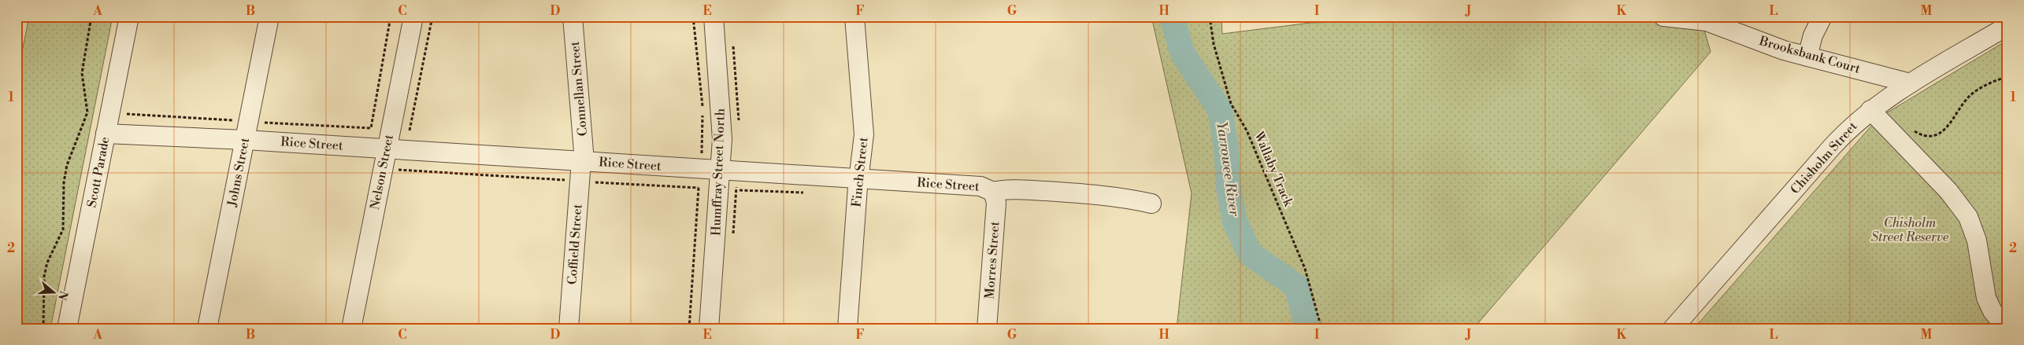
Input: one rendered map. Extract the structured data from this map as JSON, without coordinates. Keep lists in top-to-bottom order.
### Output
{
  "streets": {
    "street": [
      "Brooksbank Court",
      "Connellan Street",
      "Rice Street",
      "Chisholm Street",
      "Scott Parade",
      "Johns Street",
      "Nelson Street",
      "Humffray Street North",
      "Finch Street",
      "Coffield Street",
      "Morres Street"
    ],
    "path": ["Wallaby Track"]
  },
  "crossings": [
    ["Brooksbank Court", "Chisholm Street"],
    ["Connellan Street", "Rice Street"],
    ["Connellan Street", "Coffield Street"],
    ["Rice Street", "Scott Parade"],
    ["Rice Street", "Johns Street"],
    ["Rice Street", "Nelson Street"],
    ["Rice Street", "Humffray Street North"],
    ["Rice Street", "Finch Street"],
    ["Rice Street", "Coffield Street"],
    ["Rice Street", "Morres Street"]
  ],
  "water": ["Yarrowee River"],
  "parks": ["Chisholm Street Reserve"],
  "north": "right",
  "grid": {
    "columns": [
      "A",
      "B",
      "C",
      "D",
      "E",
      "F",
      "G",
      "H",
      "I",
      "J",
      "K",
      "L",
      "M"
    ],
    "rows": ["1", "2"]
  }
}
